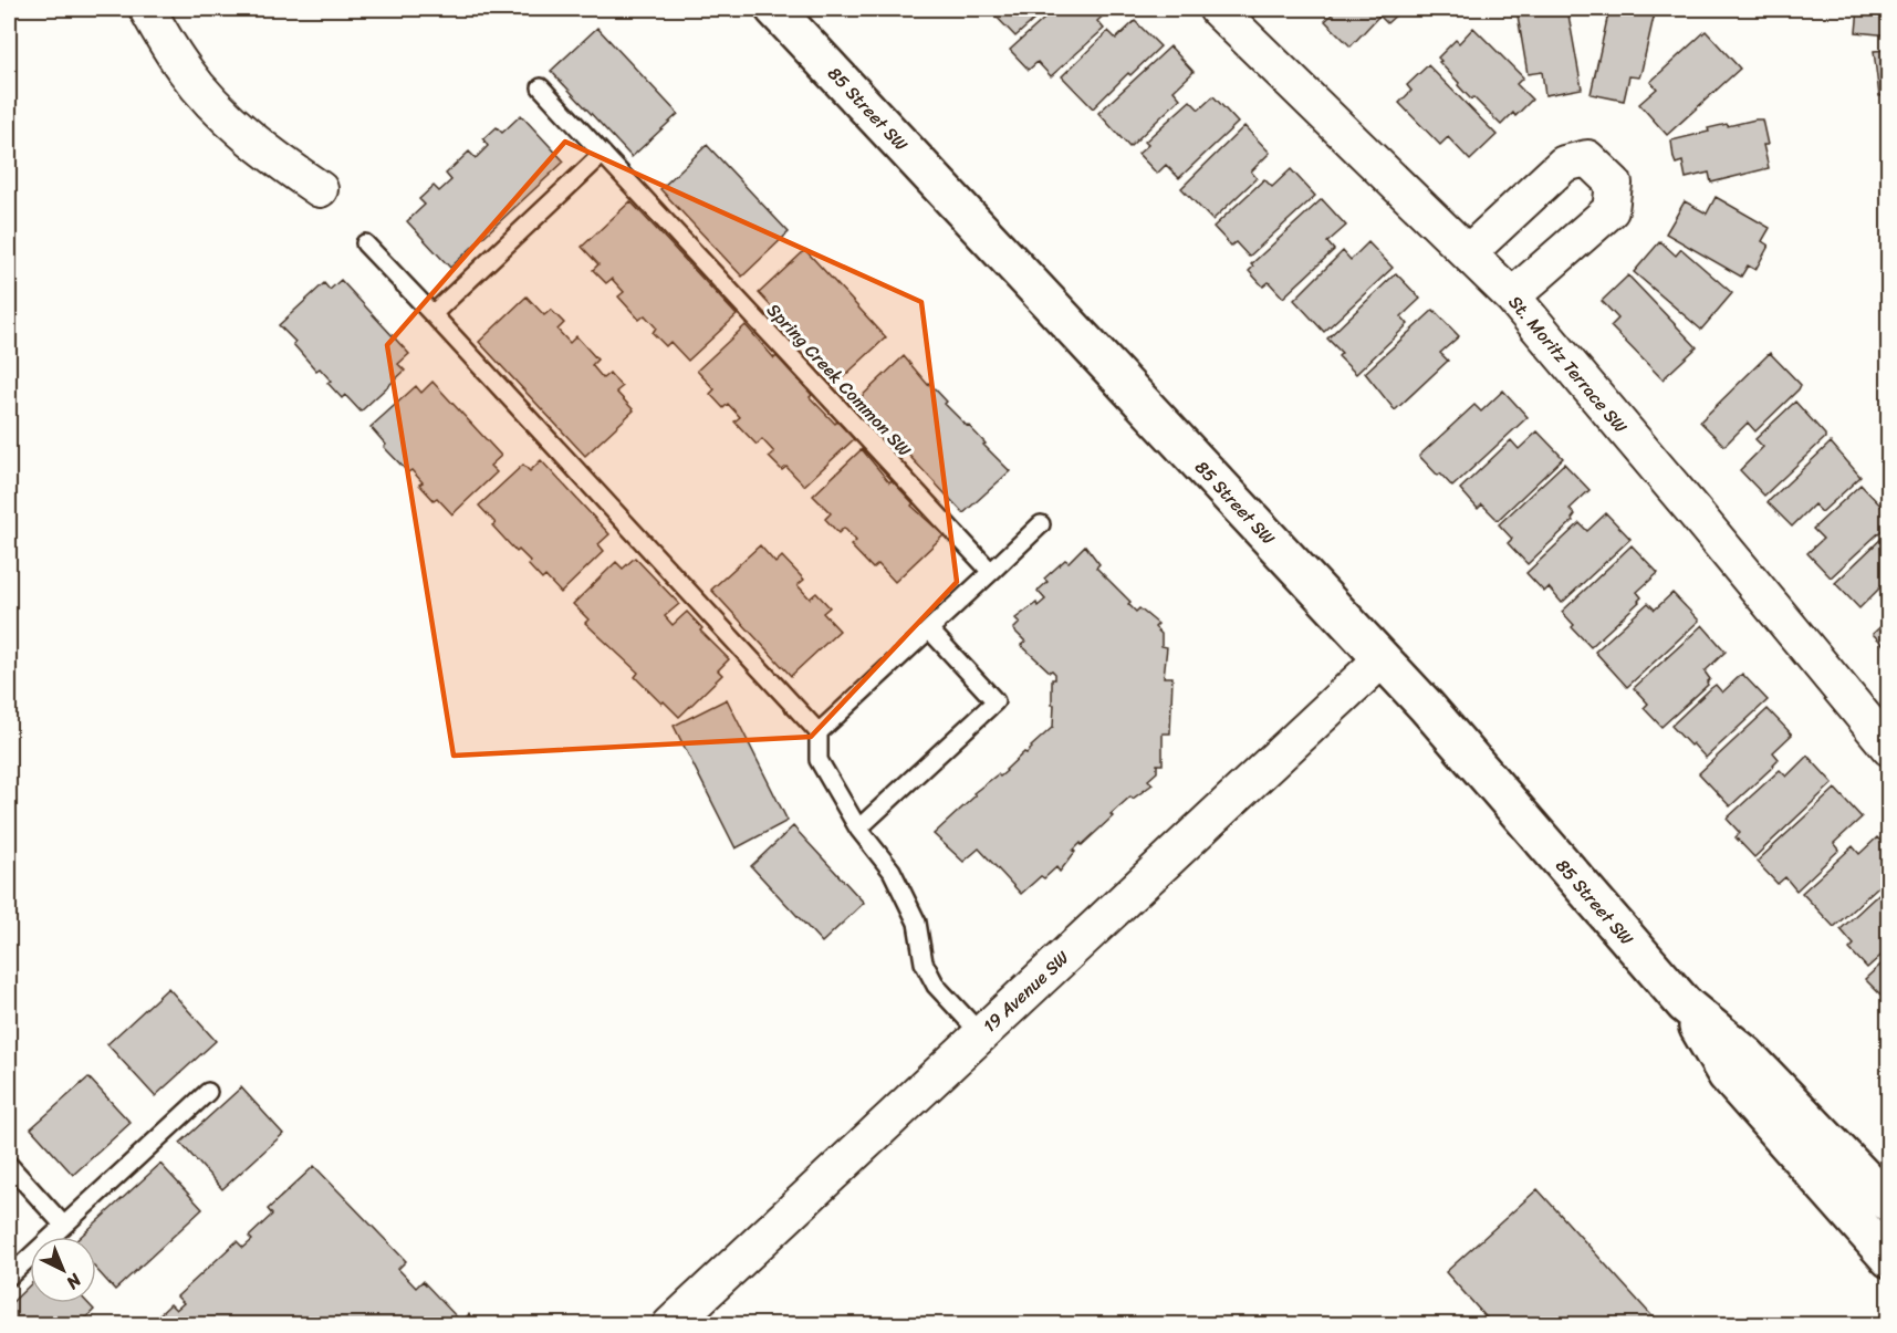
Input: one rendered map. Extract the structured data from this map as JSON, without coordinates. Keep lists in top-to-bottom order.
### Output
{
  "streets": {
    "street": ["85 Street SW", "St. Moritz Terrace SW", "19 Avenue SW"],
    "lane": ["Spring Creek Common SW"]
  },
  "crossings": [
    ["85 Street SW", "19 Avenue SW"]
  ],
  "north": "bottom right"
}
